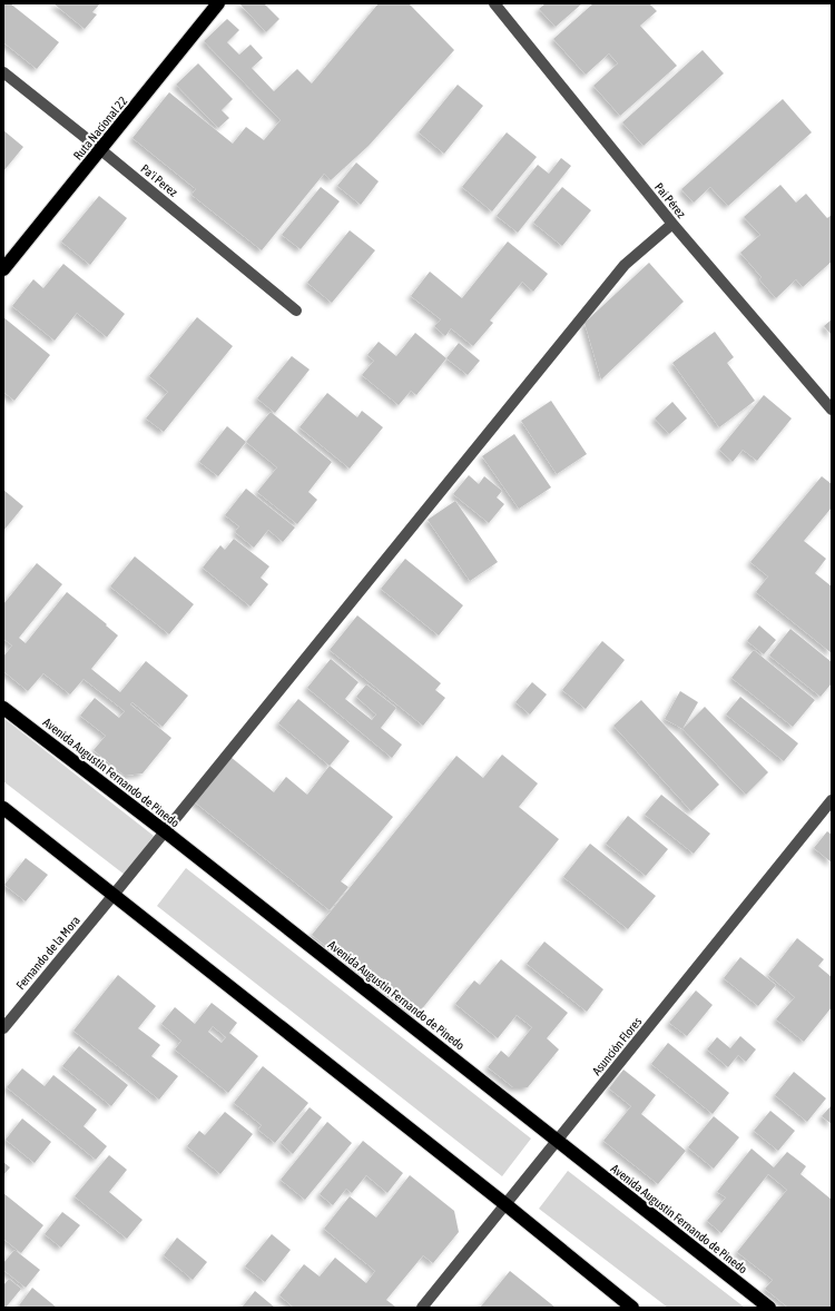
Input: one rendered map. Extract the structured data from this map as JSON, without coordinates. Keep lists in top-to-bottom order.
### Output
{
  "streets": {
    "highway": ["Ruta Nacional 22", "Avenida Augustín Fernando de Pinedo"],
    "street": [
      "Pa'i Perez",
      "Pai Pérez",
      "Fernando de la Mora",
      "Asunción Flores"
    ]
  },
  "crossings": [
    ["Ruta Nacional 22", "Pa'i Perez"],
    ["Pai Pérez", "Fernando de la Mora"],
    ["Avenida Augustín Fernando de Pinedo", "Fernando de la Mora"],
    ["Avenida Augustín Fernando de Pinedo", "Asunción Flores"]
  ]
}
